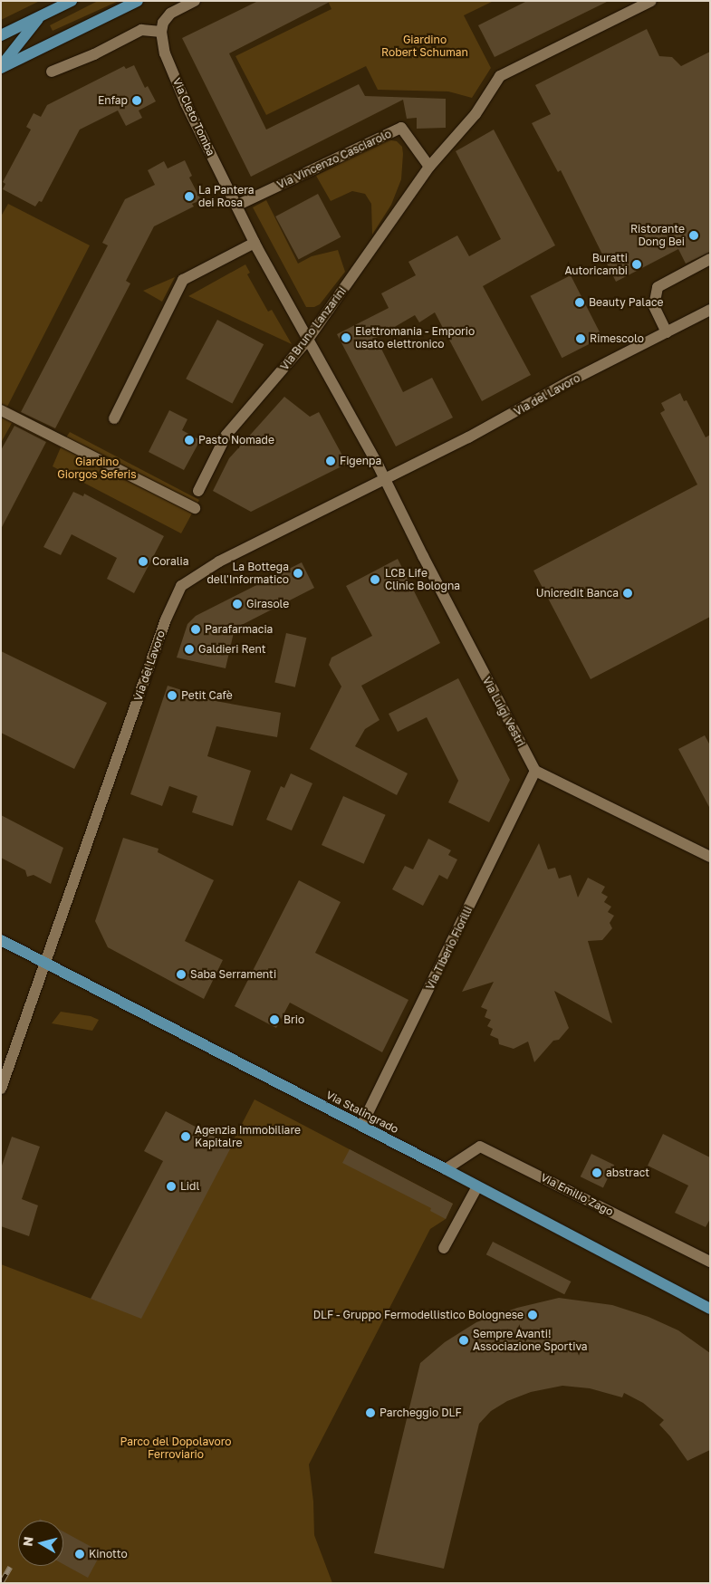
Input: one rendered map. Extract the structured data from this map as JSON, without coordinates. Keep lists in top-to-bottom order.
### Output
{
  "streets": {
    "main road": ["Via Stalingrado"],
    "street": [
      "Via Cleto Tomba",
      "Via Vincenzo Casciarolo",
      "Via Bruno Lanzarini",
      "Via del Lavoro",
      "Via Luigi Vestri",
      "Via Tiberio Fiorilli",
      "Via Emilio Zago"
    ]
  },
  "crossings": [
    ["Via Cleto Tomba", "Via Vincenzo Casciarolo"],
    ["Via Cleto Tomba", "Via Bruno Lanzarini"],
    ["Via Vincenzo Casciarolo", "Via Bruno Lanzarini"],
    ["Via del Lavoro", "Via Luigi Vestri"],
    ["Via del Lavoro", "Via Stalingrado"],
    ["Via Luigi Vestri", "Via Tiberio Fiorilli"],
    ["Via Tiberio Fiorilli", "Via Stalingrado"],
    ["Via Stalingrado", "Via Emilio Zago"]
  ],
  "parks": ["Giardino Robert Schuman", "Giardino Giorgos Seferis", "Parco del Dopolavoro Ferroviario"],
  "places": [
    "Enfap",
    "La Pantera dei Rosa",
    "Ristorante Dong Bei",
    "Buratti Autoricambi",
    "Beauty Palace",
    "Elettromania - Emporio usato elettronico",
    "Rimescolo",
    "Pasto Nomade",
    "Figenpa",
    "Coralia",
    "La Bottega dell'Informatico",
    "LCB Life Clinic Bologna",
    "Unicredit Banca",
    "Girasole",
    "Parafarmacia",
    "Galdieri Rent",
    "Petit Cafè",
    "Saba Serramenti",
    "Brio",
    "Agenzia Immobiliare Kapitalre",
    "abstract",
    "Lidl",
    "DLF - Gruppo Fermodellistico Bolognese",
    "Sempre Avanti! Associazione Sportiva",
    "Parcheggio DLF",
    "Kinotto"
  ],
  "north": "left"
}
